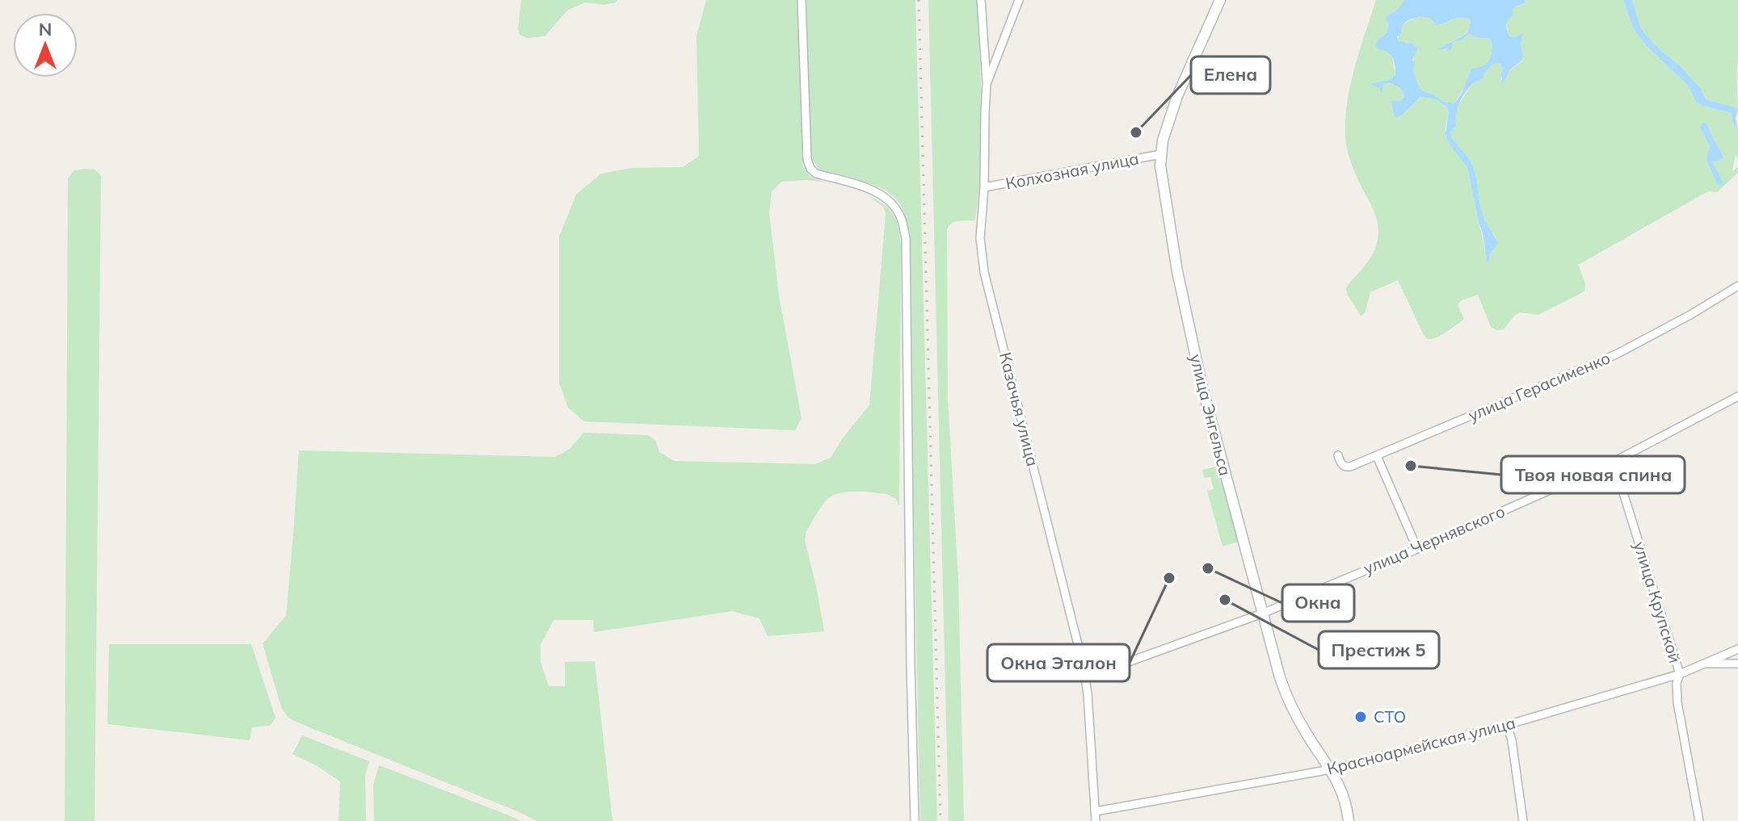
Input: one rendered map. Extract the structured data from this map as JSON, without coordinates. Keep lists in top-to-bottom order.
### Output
{
  "streets": {
    "street": [
      "Колхозная улица",
      "улица Герасименко",
      "Казачья улица",
      "улица Энгельса",
      "улица Чернявского",
      "улица Крупской",
      "Красноармейская улица"
    ]
  },
  "crossings": [
    ["Колхозная улица", "Казачья улица"],
    ["Колхозная улица", "улица Энгельса"],
    ["Казачья улица", "улица Чернявского"],
    ["Казачья улица", "Красноармейская улица"],
    ["улица Энгельса", "улица Чернявского"],
    ["улица Энгельса", "Красноармейская улица"],
    ["улица Чернявского", "улица Крупской"],
    ["улица Крупской", "Красноармейская улица"]
  ],
  "places": [
    "Елена",
    "Твоя новая спина",
    "Окна",
    "Окна Эталон",
    "Престиж 5",
    "СТО"
  ],
  "north": "top"
}
